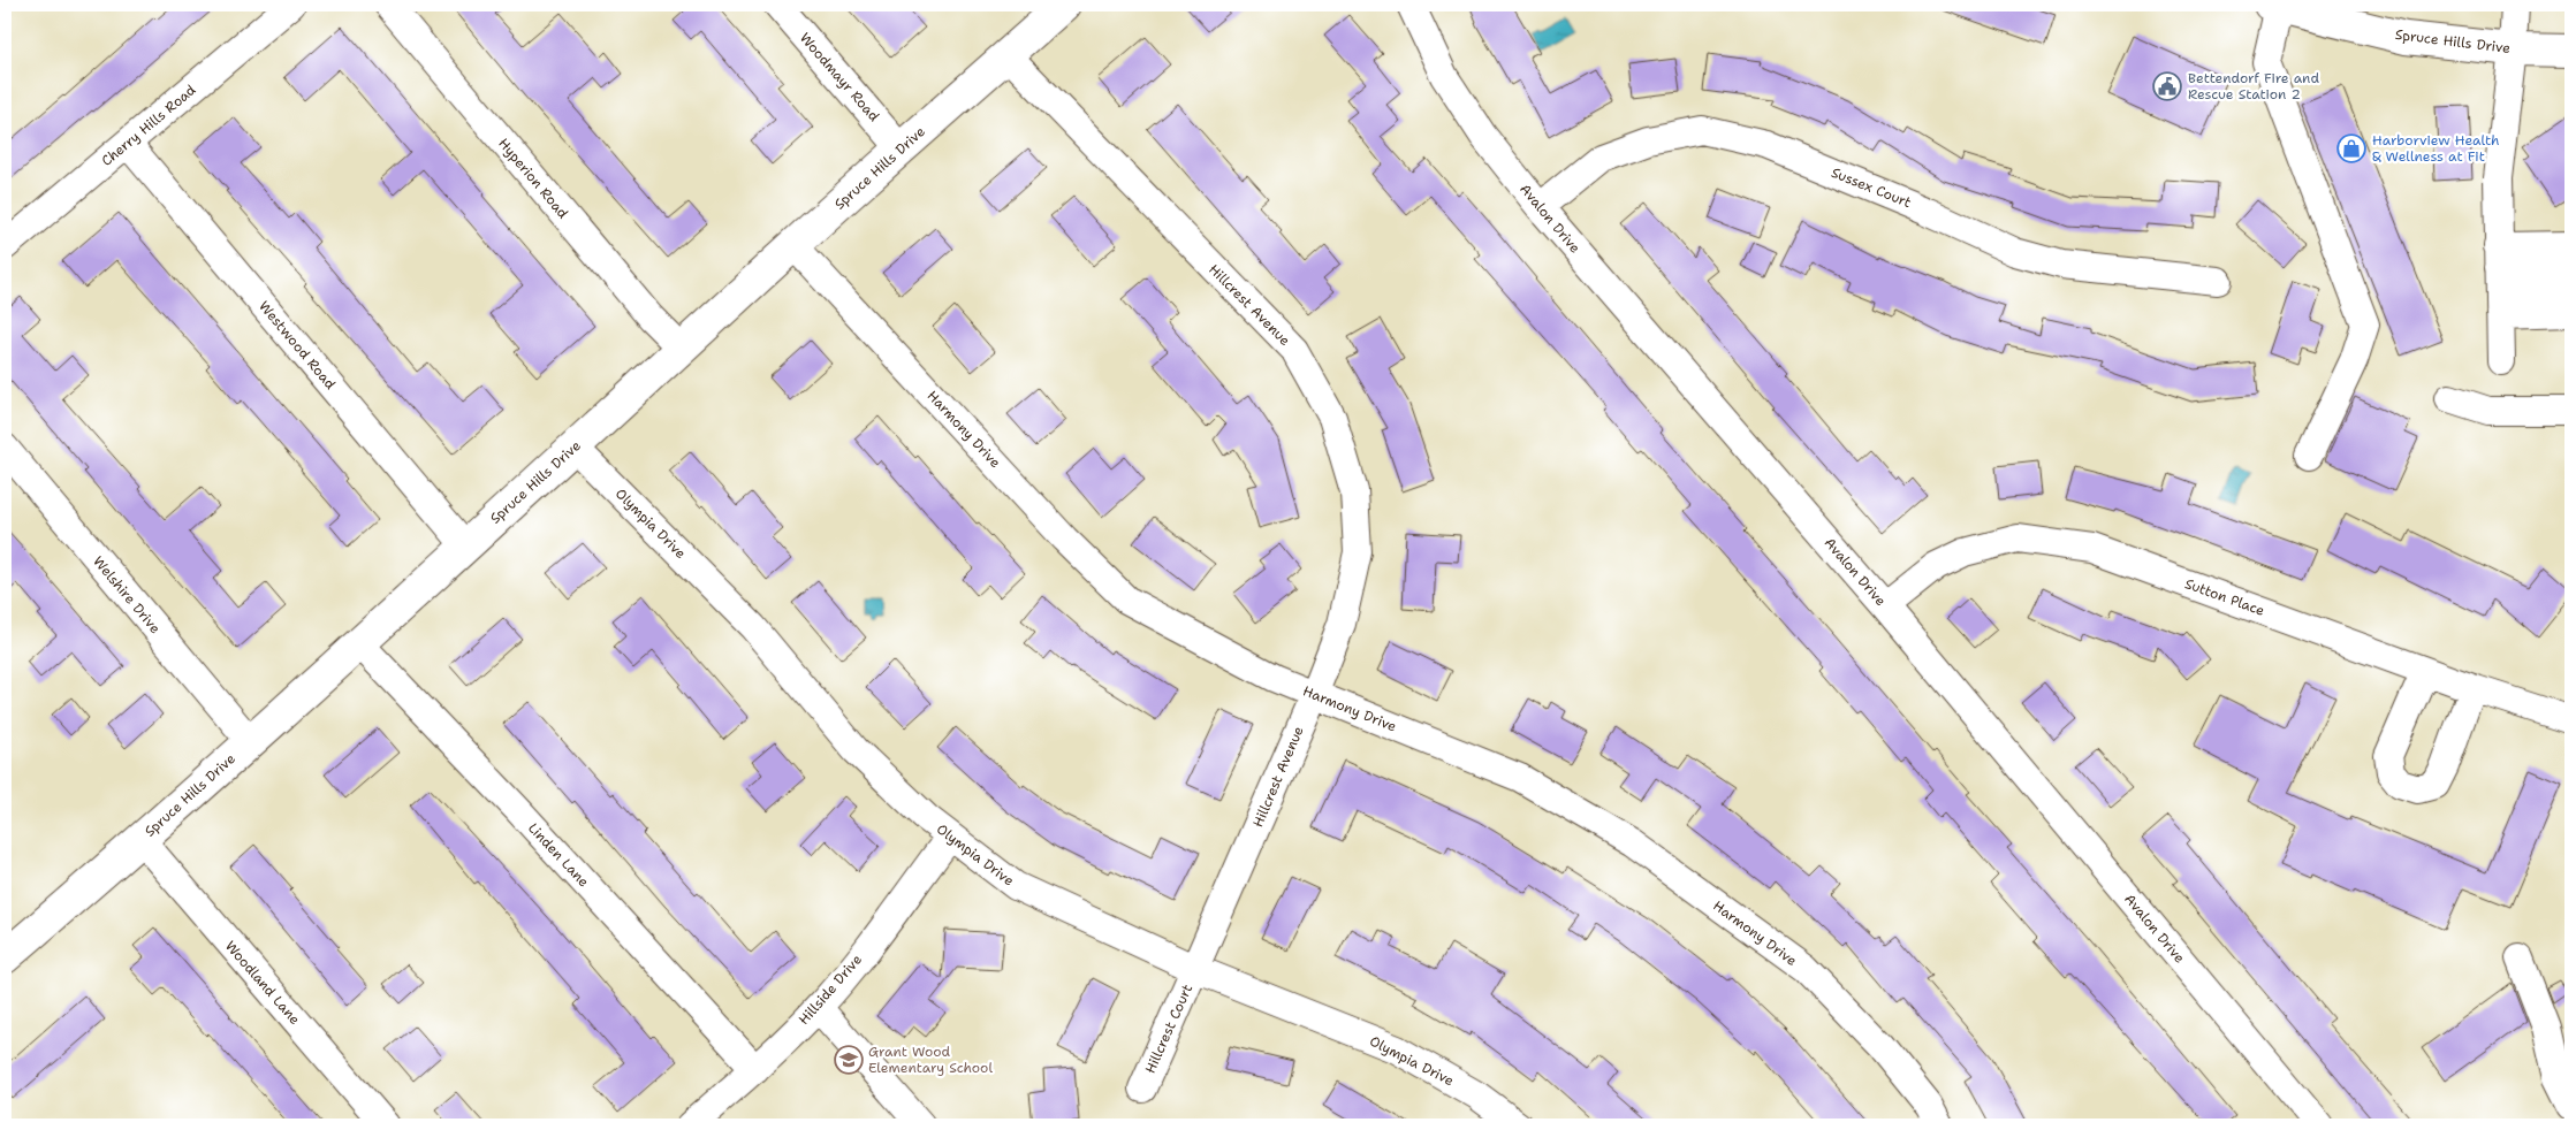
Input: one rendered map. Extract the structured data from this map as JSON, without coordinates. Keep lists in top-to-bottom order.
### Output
{
  "streets": {
    "main road": ["Spruce Hills Drive"],
    "street": [
      "Woodmayr Road",
      "Cherry Hills Road",
      "Hyperion Road",
      "Sussex Court",
      "Avalon Drive",
      "Hillcrest Avenue",
      "Westwood Road",
      "Harmony Drive",
      "Olympia Drive",
      "Welshire Drive",
      "Sutton Place",
      "Linden Lane",
      "Woodland Lane",
      "Hillside Drive",
      "Hillcrest Court"
    ]
  },
  "crossings": [
    ["Spruce Hills Drive", "Woodmayr Road"],
    ["Spruce Hills Drive", "Hyperion Road"],
    ["Spruce Hills Drive", "Hillcrest Avenue"],
    ["Spruce Hills Drive", "Westwood Road"],
    ["Spruce Hills Drive", "Harmony Drive"],
    ["Spruce Hills Drive", "Olympia Drive"],
    ["Spruce Hills Drive", "Welshire Drive"],
    ["Spruce Hills Drive", "Linden Lane"],
    ["Spruce Hills Drive", "Woodland Lane"],
    ["Cherry Hills Road", "Westwood Road"],
    ["Sussex Court", "Avalon Drive"],
    ["Avalon Drive", "Sutton Place"],
    ["Hillcrest Avenue", "Harmony Drive"],
    ["Hillcrest Avenue", "Olympia Drive"],
    ["Hillcrest Avenue", "Hillcrest Court"],
    ["Olympia Drive", "Hillside Drive"],
    ["Olympia Drive", "Hillcrest Court"],
    ["Linden Lane", "Hillside Drive"]
  ],
  "places": {
    "public building": ["Bettendorf Fire and Rescue Station 2"],
    "shop": ["Harborview Health & Wellness at Fit"],
    "school or university": ["Grant Wood Elementary School"]
  }
}
